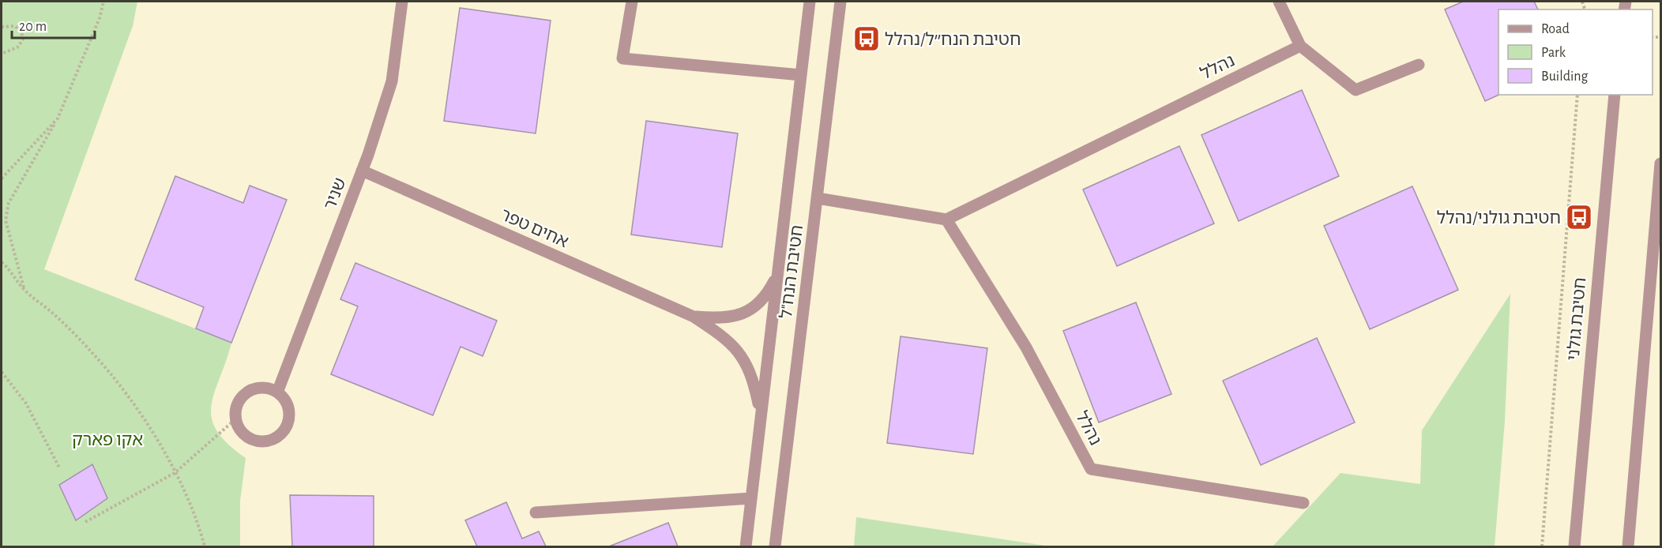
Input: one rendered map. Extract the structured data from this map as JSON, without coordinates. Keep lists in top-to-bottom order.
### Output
{
  "streets": {
    "street": [
      "נהלל",
      "שניר",
      "אחים טפר",
      "חטיבת הנח\"ל",
      "חטיבת גולני"
    ]
  },
  "crossings": [
    ["שניר", "אחים טפר"]
  ],
  "parks": ["אקו פארק"],
  "places": {
    "bus stop": ["חטיבת הנח״ל/נהלל", "חטיבת גולני/נהלל"]
  },
  "legend": ["Road", "Park", "Building"],
  "scale_bar": "20 m"
}
